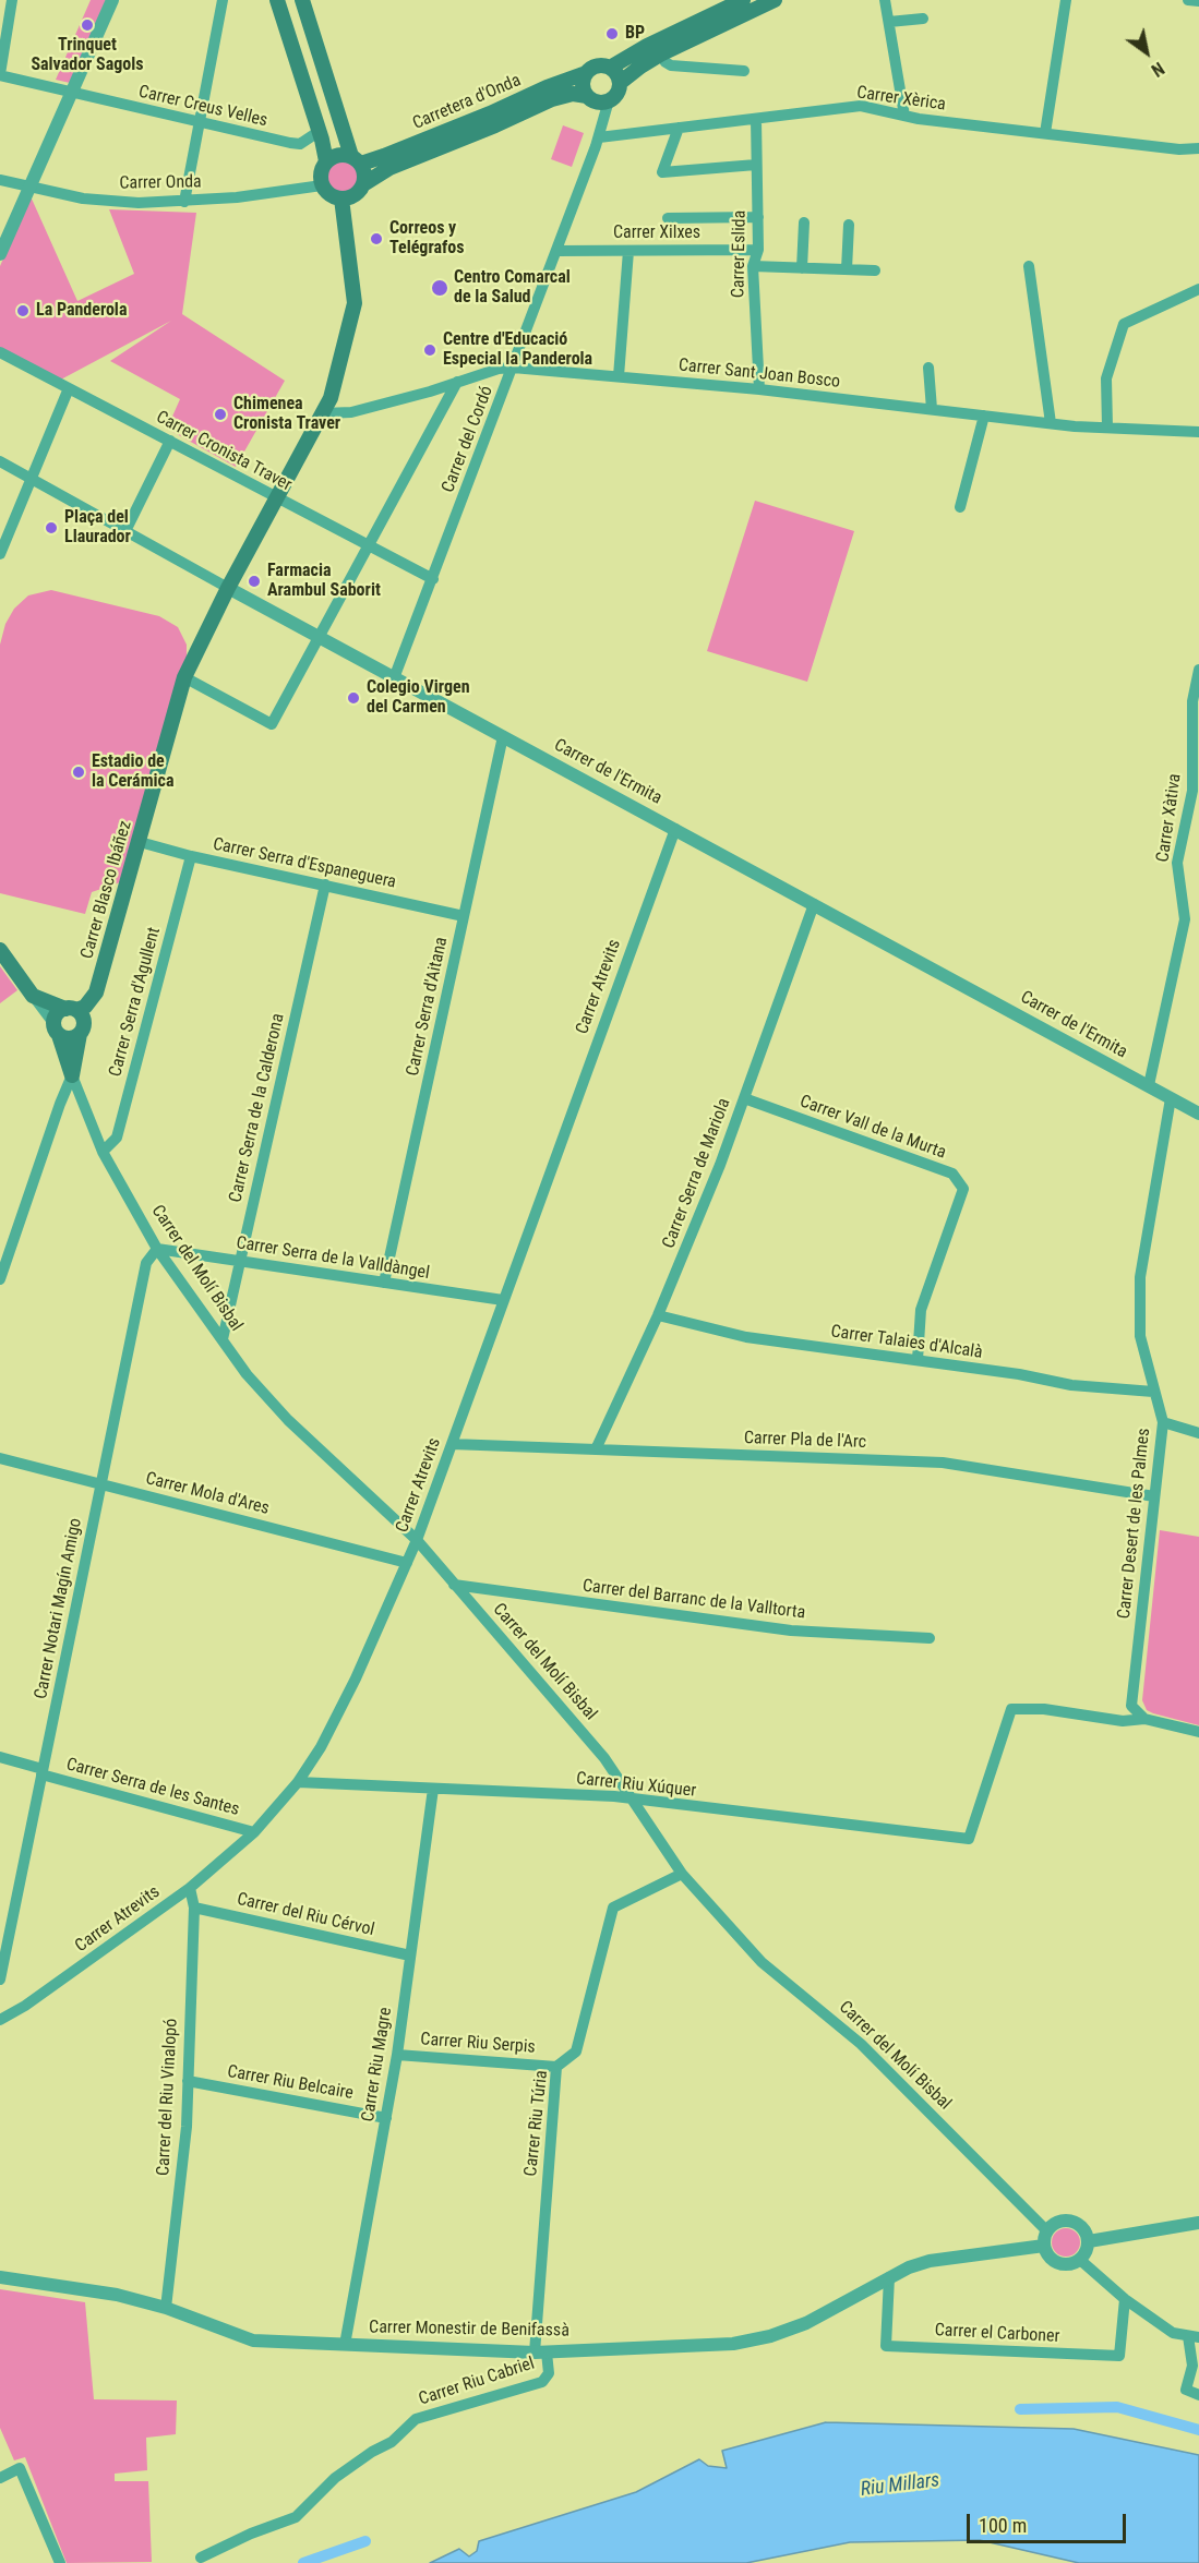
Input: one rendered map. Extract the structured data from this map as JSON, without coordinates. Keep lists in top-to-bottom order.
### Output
{
  "streets": {
    "main road": ["Carretera d'Onda", "Carrer Blasco Ibáñez", "Carrer del Molí Bisbal"],
    "street": [
      "Carrer Xèrica",
      "Carrer Creus Velles",
      "Carrer Onda",
      "Carrer Xilxes",
      "Carrer Eslida",
      "Carrer Sant Joan Bosco",
      "Carrer del Cordó",
      "Carrer Cronista Traver",
      "Carrer de l'Ermita",
      "Carrer Xàtiva",
      "Carrer Serra d'Espaneguera",
      "Carrer Atrevits",
      "Carrer Serra d'Agullent",
      "Carrer Serra d'Aitana",
      "Carrer Serra de la Calderona",
      "Carrer Vall de la Murta",
      "Carrer Serra de Mariola",
      "Carrer Serra de la Valldàngel",
      "Carrer Talaies d'Alcalà",
      "Carrer Pla de l'Arc",
      "Carrer Mola d'Ares",
      "Carrer Desert de les Palmes",
      "Carrer del Barranc de la Valltorta",
      "Carrer Notari Magín Amigo",
      "Carrer Riu Xúquer",
      "Carrer Serra de les Santes",
      "Carrer del Riu Cérvol",
      "Carrer Riu Serpis",
      "Carrer Riu Magre",
      "Carrer Riu Belcaire",
      "Carrer del Riu Vinalopó",
      "Carrer Riu Túria",
      "Carrer Monestir de Benifassà",
      "Carrer el Carboner",
      "Carrer Riu Cabriel"
    ]
  },
  "crossings": [
    ["Carrer Xèrica", "Carrer Eslida"],
    ["Carrer Xèrica", "Carrer del Cordó"],
    ["Carretera d'Onda", "Carrer Onda"],
    ["Carretera d'Onda", "Carrer del Cordó"],
    ["Carretera d'Onda", "Carrer Blasco Ibáñez"],
    ["Carrer Onda", "Carrer Blasco Ibáñez"],
    ["Carrer Xilxes", "Carrer Eslida"],
    ["Carrer Xilxes", "Carrer del Cordó"],
    ["Carrer Eslida", "Carrer Sant Joan Bosco"],
    ["Carrer Sant Joan Bosco", "Carrer del Cordó"],
    ["Carrer Sant Joan Bosco", "Carrer Blasco Ibáñez"],
    ["Carrer del Cordó", "Carrer Cronista Traver"],
    ["Carrer del Cordó", "Carrer de l'Ermita"],
    ["Carrer Cronista Traver", "Carrer Blasco Ibáñez"],
    ["Carrer de l'Ermita", "Carrer Xàtiva"],
    ["Carrer de l'Ermita", "Carrer Blasco Ibáñez"],
    ["Carrer de l'Ermita", "Carrer Atrevits"],
    ["Carrer de l'Ermita", "Carrer Serra d'Aitana"],
    ["Carrer de l'Ermita", "Carrer Serra de Mariola"],
    ["Carrer de l'Ermita", "Carrer Desert de les Palmes"],
    ["Carrer Serra d'Espaneguera", "Carrer Blasco Ibáñez"],
    ["Carrer Serra d'Espaneguera", "Carrer Serra d'Agullent"],
    ["Carrer Serra d'Espaneguera", "Carrer Serra d'Aitana"],
    ["Carrer Serra d'Espaneguera", "Carrer Serra de la Calderona"],
    ["Carrer Blasco Ibáñez", "Carrer del Molí Bisbal"],
    ["Carrer Atrevits", "Carrer Serra de la Valldàngel"],
    ["Carrer Atrevits", "Carrer del Molí Bisbal"],
    ["Carrer Atrevits", "Carrer Pla de l'Arc"],
    ["Carrer Atrevits", "Carrer Mola d'Ares"],
    ["Carrer Atrevits", "Carrer Riu Xúquer"],
    ["Carrer Atrevits", "Carrer Serra de les Santes"],
    ["Carrer Atrevits", "Carrer del Riu Vinalopó"],
    ["Carrer Serra d'Agullent", "Carrer del Molí Bisbal"],
    ["Carrer Serra d'Aitana", "Carrer Serra de la Valldàngel"],
    ["Carrer Serra de la Calderona", "Carrer Serra de la Valldàngel"],
    ["Carrer Serra de la Calderona", "Carrer del Molí Bisbal"],
    ["Carrer Vall de la Murta", "Carrer Serra de Mariola"],
    ["Carrer Vall de la Murta", "Carrer Talaies d'Alcalà"],
    ["Carrer Serra de Mariola", "Carrer Talaies d'Alcalà"],
    ["Carrer Serra de Mariola", "Carrer Pla de l'Arc"],
    ["Carrer Serra de la Valldàngel", "Carrer del Molí Bisbal"],
    ["Carrer Serra de la Valldàngel", "Carrer Notari Magín Amigo"],
    ["Carrer del Molí Bisbal", "Carrer del Barranc de la Valltorta"],
    ["Carrer del Molí Bisbal", "Carrer Notari Magín Amigo"],
    ["Carrer del Molí Bisbal", "Carrer Riu Xúquer"],
    ["Carrer del Molí Bisbal", "Carrer Riu Túria"],
    ["Carrer del Molí Bisbal", "Carrer Monestir de Benifassà"],
    ["Carrer Talaies d'Alcalà", "Carrer Desert de les Palmes"],
    ["Carrer Pla de l'Arc", "Carrer Desert de les Palmes"],
    ["Carrer Mola d'Ares", "Carrer Notari Magín Amigo"],
    ["Carrer Desert de les Palmes", "Carrer Riu Xúquer"],
    ["Carrer Notari Magín Amigo", "Carrer Serra de les Santes"],
    ["Carrer Riu Xúquer", "Carrer Riu Magre"],
    ["Carrer del Riu Cérvol", "Carrer Riu Magre"],
    ["Carrer del Riu Cérvol", "Carrer del Riu Vinalopó"],
    ["Carrer Riu Serpis", "Carrer Riu Magre"],
    ["Carrer Riu Serpis", "Carrer Riu Túria"],
    ["Carrer Riu Magre", "Carrer Riu Belcaire"],
    ["Carrer Riu Magre", "Carrer Monestir de Benifassà"],
    ["Carrer Riu Belcaire", "Carrer del Riu Vinalopó"],
    ["Carrer del Riu Vinalopó", "Carrer Monestir de Benifassà"],
    ["Carrer Riu Túria", "Carrer Monestir de Benifassà"],
    ["Carrer Riu Túria", "Carrer Riu Cabriel"],
    ["Carrer Monestir de Benifassà", "Carrer el Carboner"],
    ["Carrer Monestir de Benifassà", "Carrer Riu Cabriel"]
  ],
  "water": ["Riu Millars"],
  "places": [
    "Trinquet Salvador Sagols",
    "BP",
    "Correos y Telégrafos",
    "Centro Comarcal de la Salud",
    "La Panderola",
    "Centre d'Educació Especial la Panderola",
    "Chimenea Cronista Traver",
    "Plaça del Llaurador",
    "Farmacia Arambul Saborit",
    "Colegio Virgen del Carmen",
    "Estadio de la Cerámica"
  ],
  "scale_bar": "100 m",
  "north": "bottom right"
}
